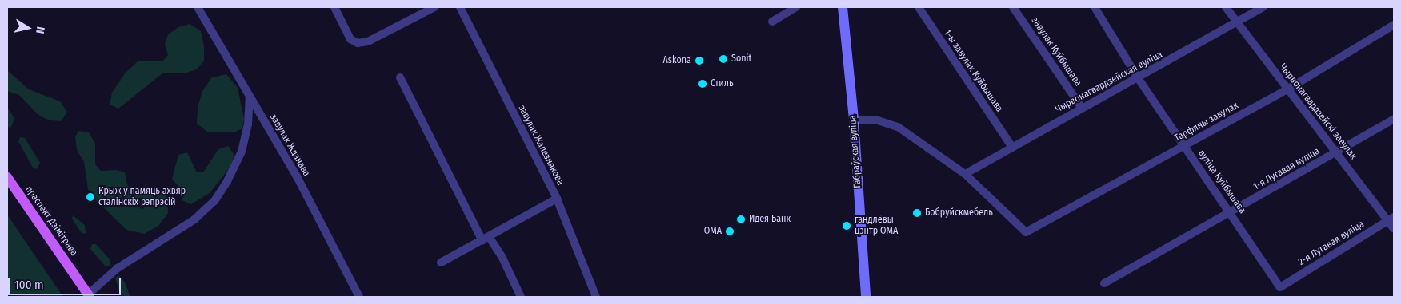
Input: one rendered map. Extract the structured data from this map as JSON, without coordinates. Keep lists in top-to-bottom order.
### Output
{
  "streets": {
    "main road": ["Габраўская вуліца", "праспект Дзімітрава"],
    "street": [
      "завулак Куйбышава",
      "1-ы завулак Куйбышава",
      "Чырвонагвардзейская вуліца",
      "Чырвонагвардзейскі завулак",
      "Тарфяны завулак",
      "завулак Жданава",
      "завулак Жалезнякова",
      "1-я Лугавая вуліца",
      "вуліца Куйбышава",
      "2-я Лугавая вуліца"
    ]
  },
  "crossings": [
    ["завулак Куйбышава", "Чырвонагвардзейская вуліца"],
    ["1-ы завулак Куйбышава", "Чырвонагвардзейская вуліца"],
    ["Чырвонагвардзейская вуліца", "Чырвонагвардзейскі завулак"],
    ["Чырвонагвардзейская вуліца", "Тарфяны завулак"],
    ["Чырвонагвардзейская вуліца", "вуліца Куйбышава"],
    ["Чырвонагвардзейскі завулак", "Тарфяны завулак"],
    ["Чырвонагвардзейскі завулак", "1-я Лугавая вуліца"],
    ["Чырвонагвардзейскі завулак", "2-я Лугавая вуліца"],
    ["Тарфяны завулак", "вуліца Куйбышава"],
    ["1-я Лугавая вуліца", "вуліца Куйбышава"],
    ["вуліца Куйбышава", "2-я Лугавая вуліца"]
  ],
  "places": [
    "Sonit",
    "Askona",
    "Стиль",
    "Крыж у памяць ахвяр сталінскіх рэпрэсій",
    "Бобруйскмебель",
    "Идея Банк",
    "гандлёвы цэнтр ОМА",
    "ОМА"
  ],
  "scale_bar": "100 m",
  "north": "right"
}
